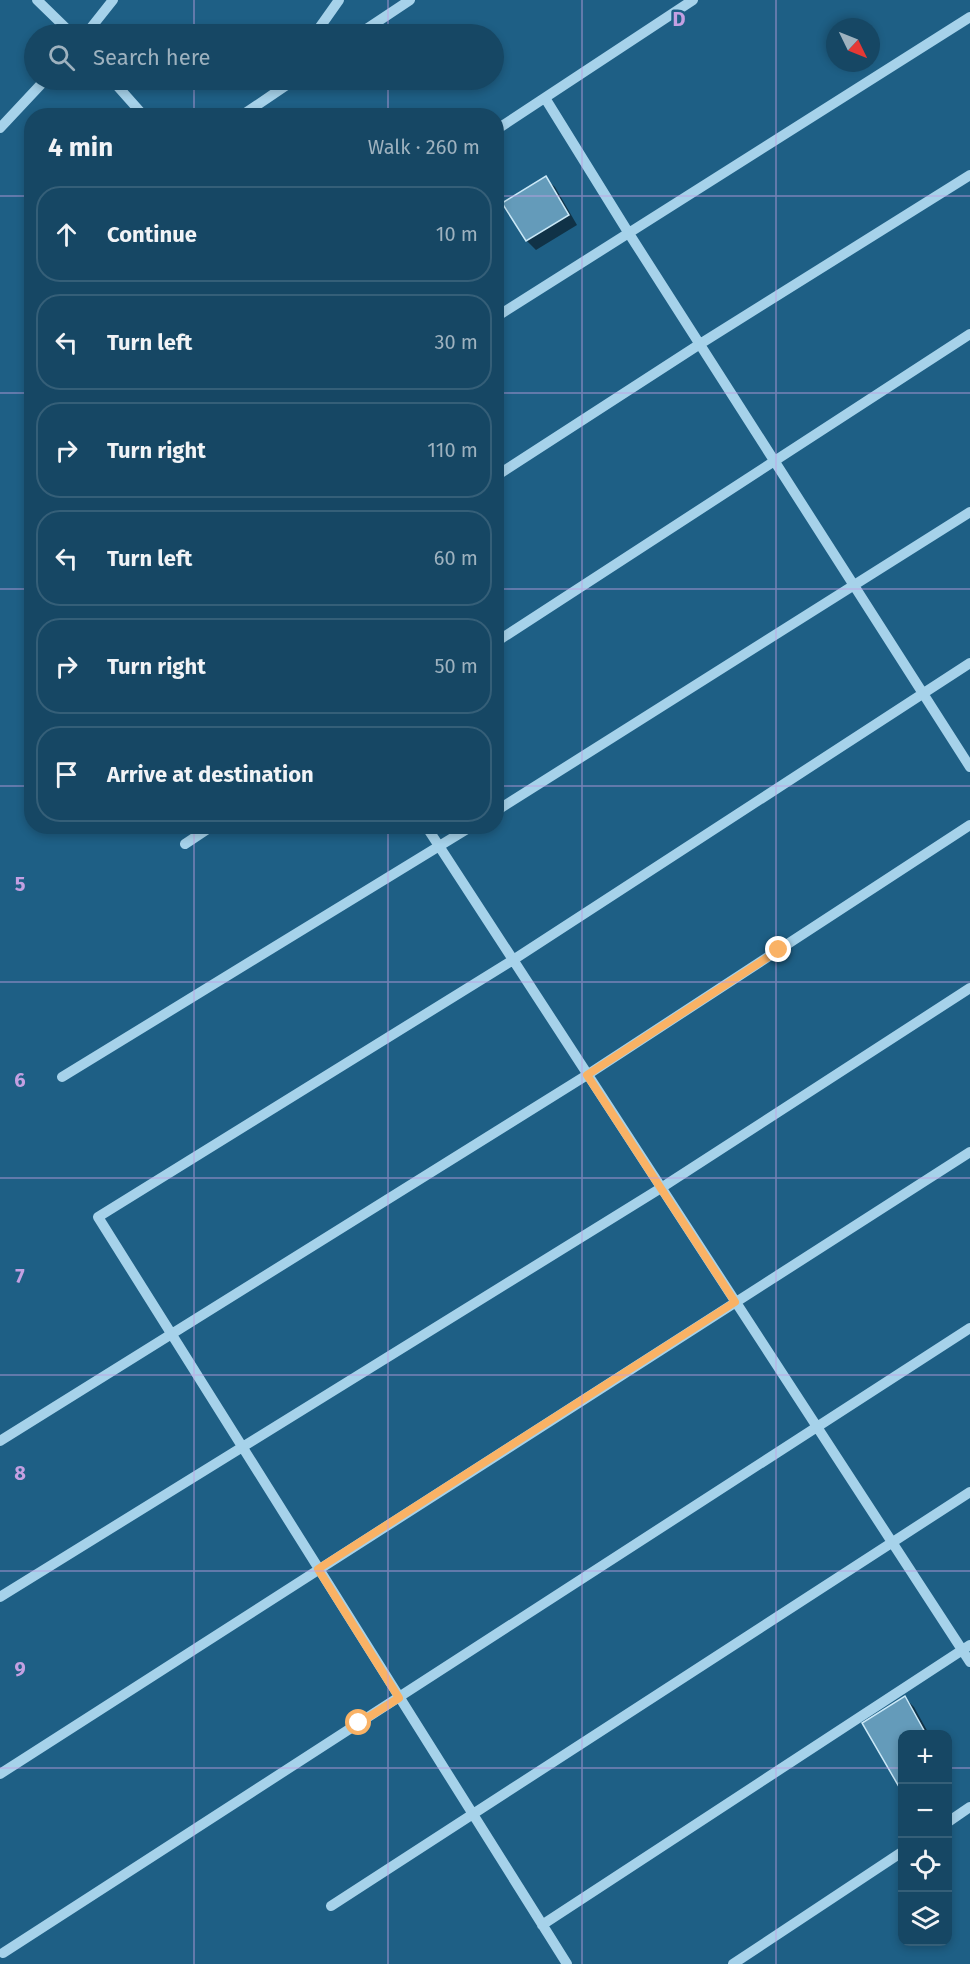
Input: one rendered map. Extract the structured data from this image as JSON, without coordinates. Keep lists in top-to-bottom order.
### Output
{
  "north": "bottom right",
  "page": {
    "search": "Search here",
    "heading": ["4 min", "Walk · 260 m"],
    "list": [
      ["Continue", "10 m"],
      ["Turn left", "30 m"],
      ["Turn right", "110 m"],
      ["Turn left", "60 m"],
      ["Turn right", "50 m"],
      "Arrive at destination"
    ],
    "map_buttons": ["+", "−"]
  },
  "grid": {
    "columns": ["D"],
    "rows": [
      "5",
      "6",
      "7",
      "8",
      "9"
    ]
  }
}
